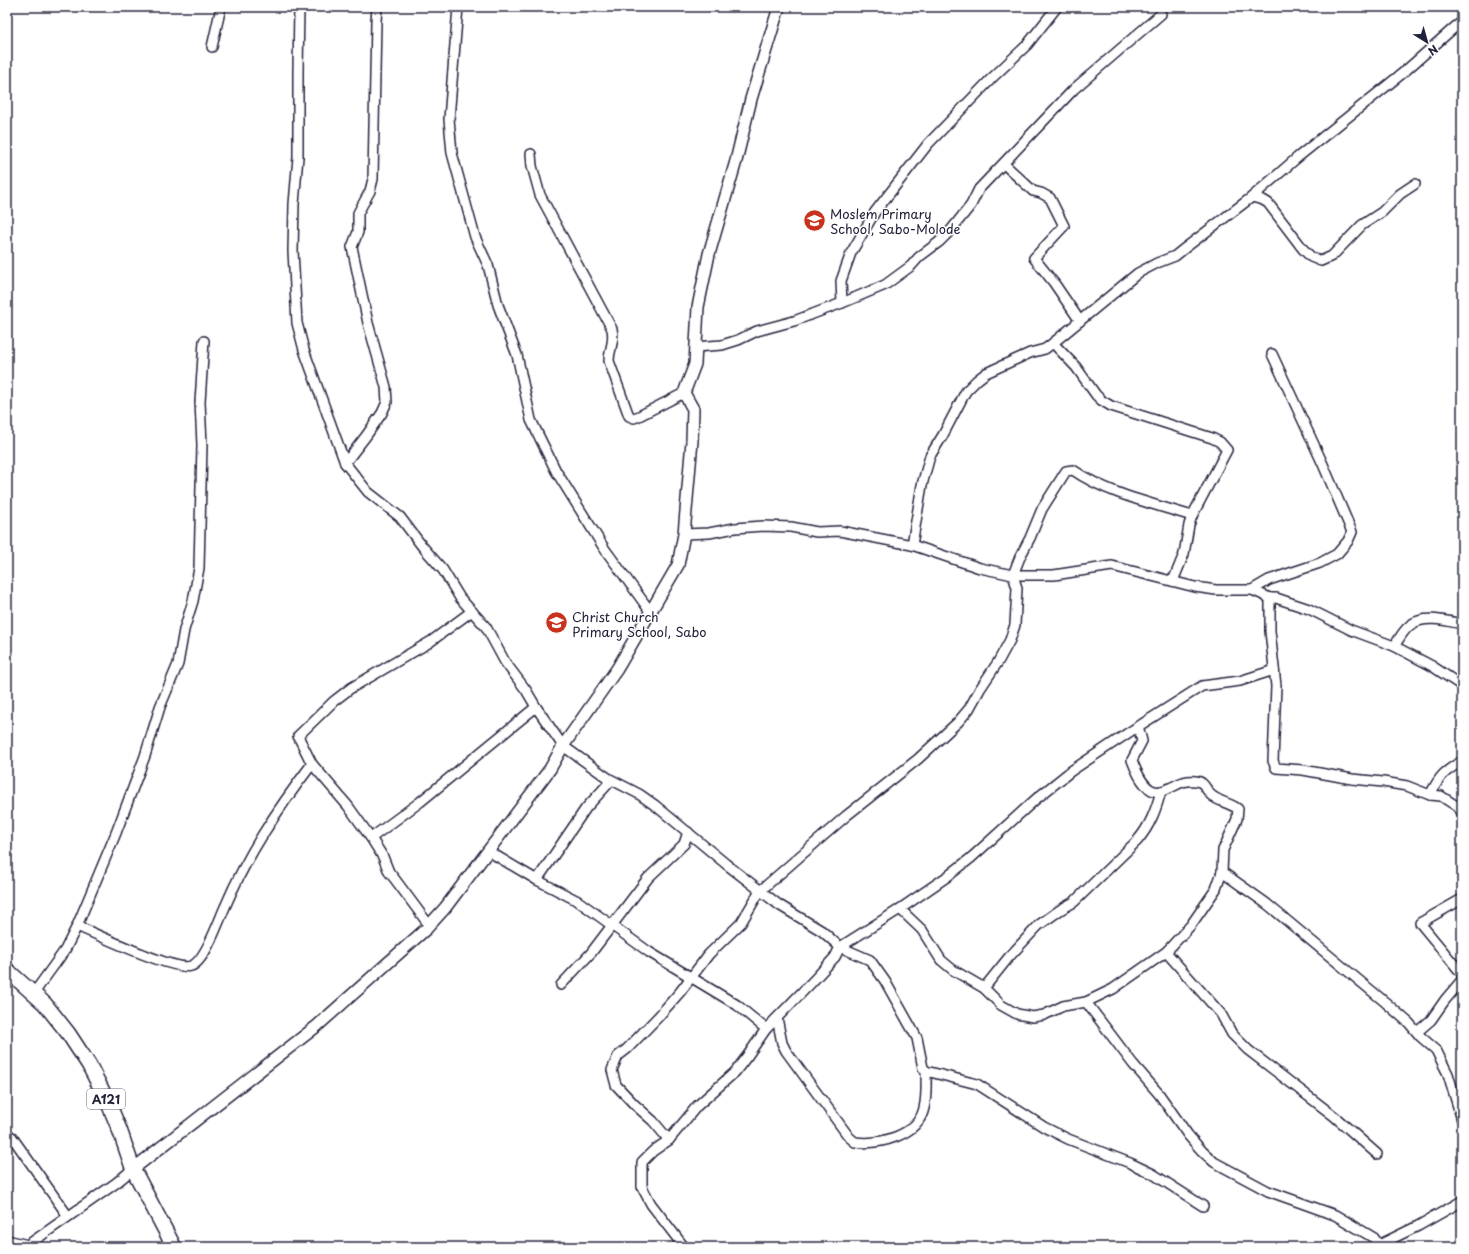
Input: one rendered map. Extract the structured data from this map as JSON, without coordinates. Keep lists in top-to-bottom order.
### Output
{
  "streets": {
    "main road": ["A121"]
  },
  "places": {
    "school or university": ["Moslem Primary School, Sabo-Molode", "Christ Church Primary School, Sabo"]
  },
  "north": "bottom right"
}
